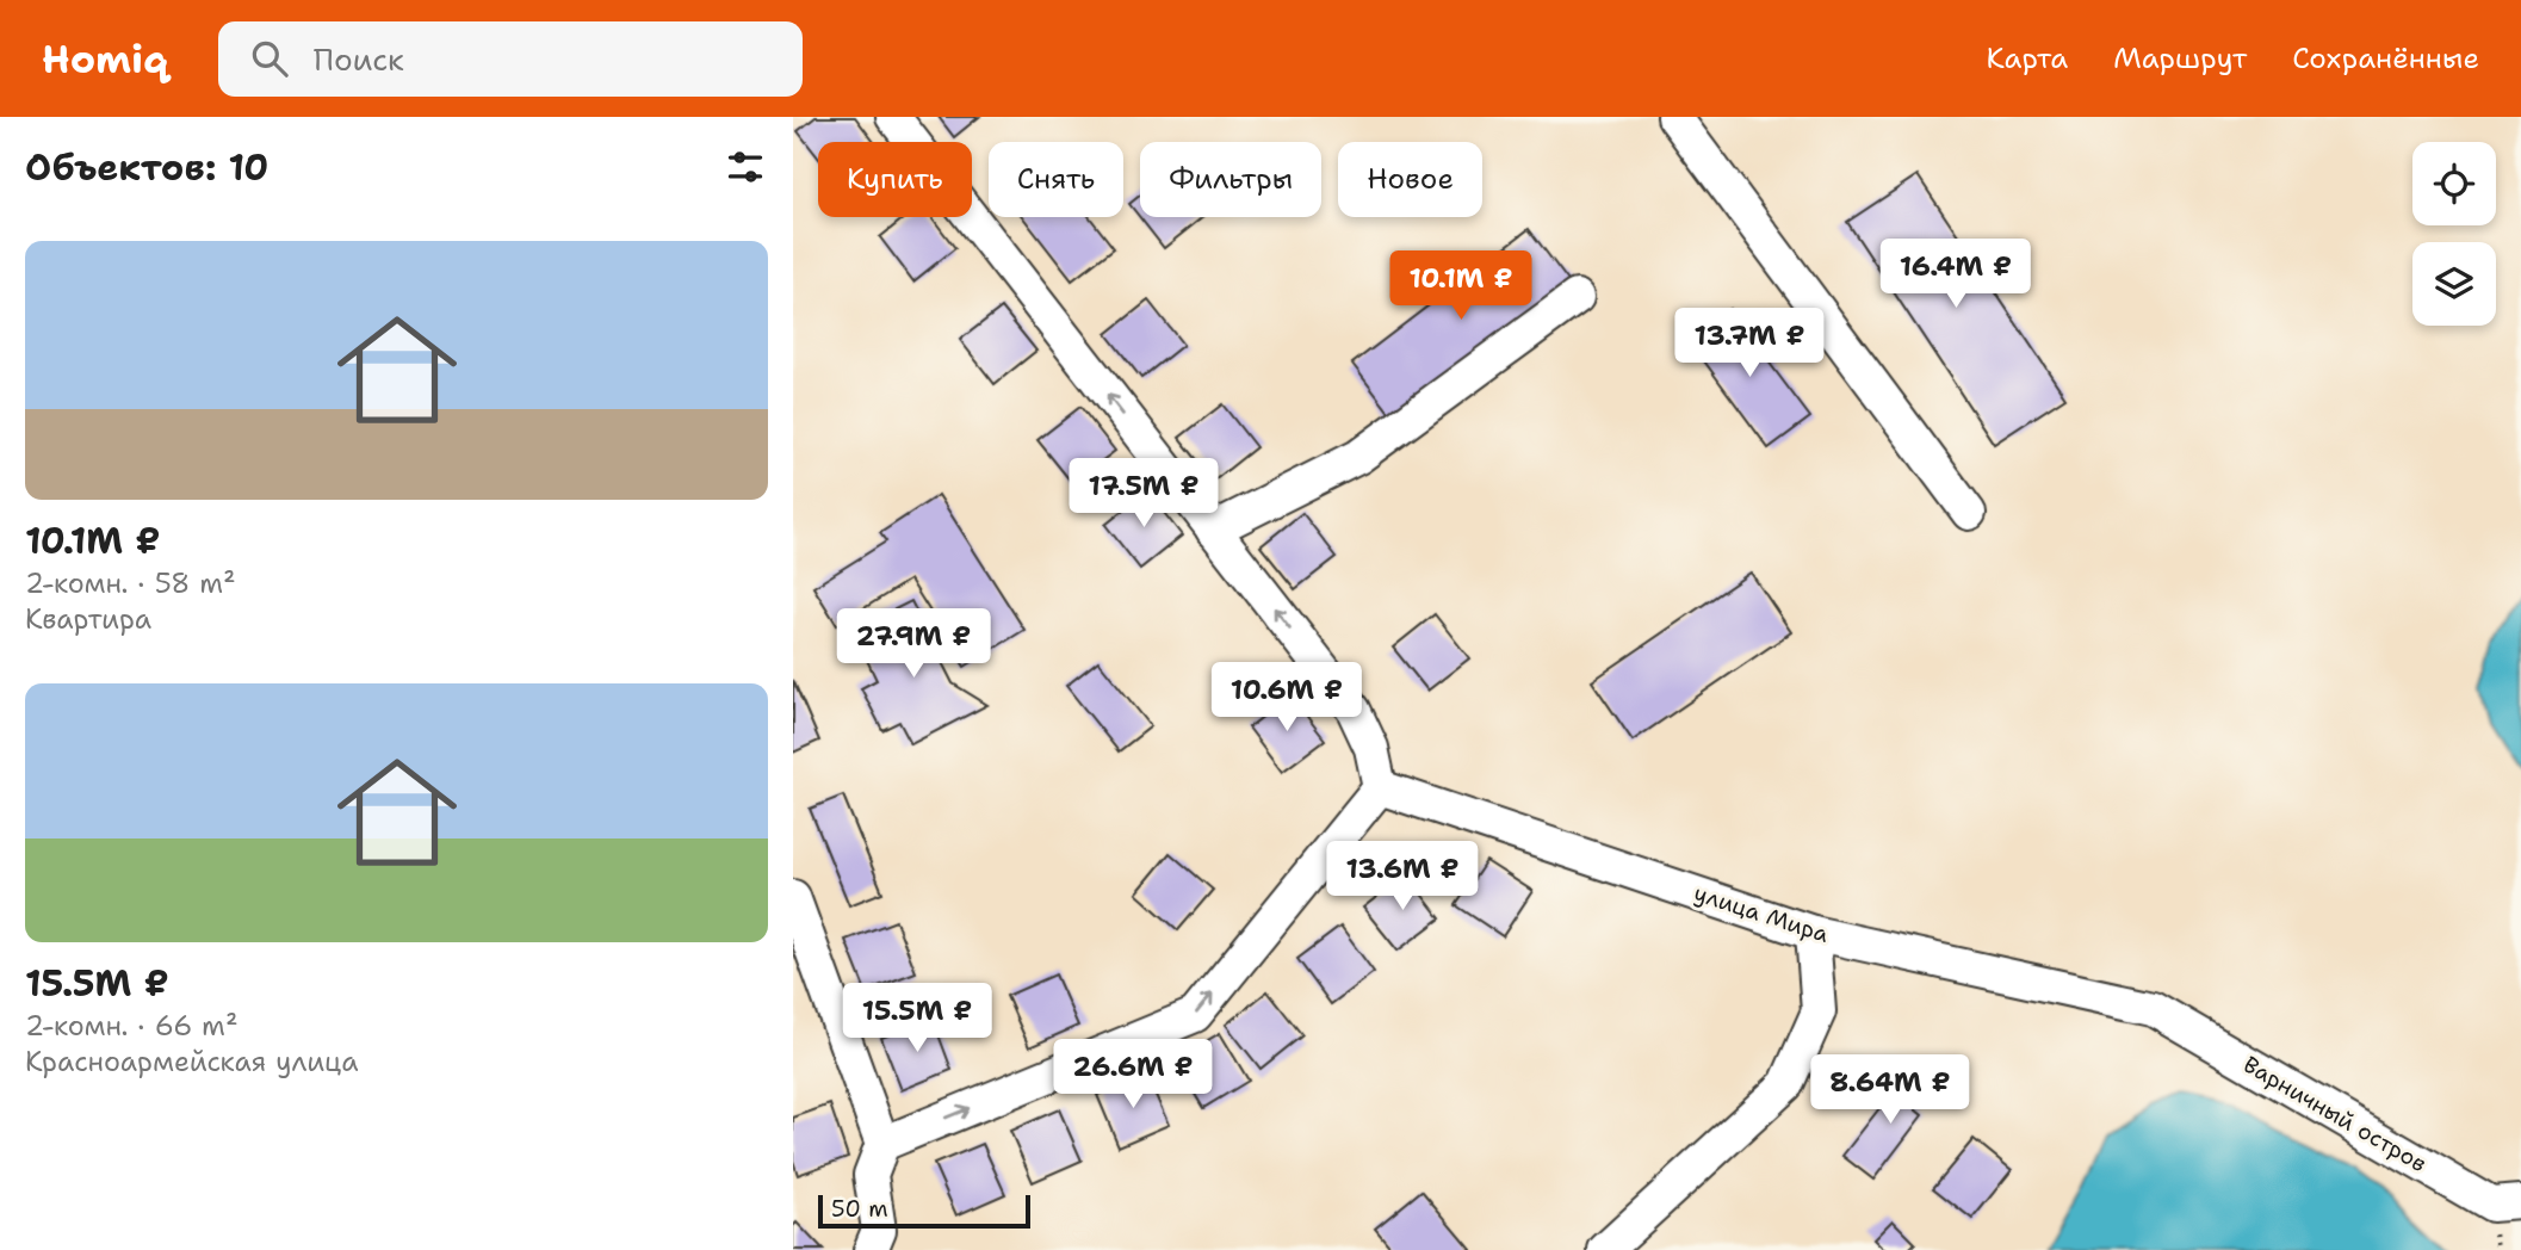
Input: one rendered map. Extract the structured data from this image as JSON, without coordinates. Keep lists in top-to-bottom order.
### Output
{
  "streets": {
    "street": ["улица Мира", "Варничный остров"]
  },
  "crossings": [
    ["улица Мира", "Варничный остров"]
  ],
  "scale_bar": "50 m",
  "page": {
    "header": "Homiq",
    "search": "Поиск",
    "nav": ["Карта", "Маршрут", "Сохранённые"],
    "heading": "Объектов: 10",
    "chip": [
      "Купить",
      "Снять",
      "Фильтры",
      "Новое"
    ],
    "list": [
      {
        "name": "10.1M ₽",
        "note": "2-комн. · 58 m² · Квартира"
      },
      {
        "name": "15.5M ₽",
        "note": "2-комн. · 66 m² · Красноармейская улица"
      }
    ],
    "price": [
      "16.4M ₽",
      "10.1M ₽",
      "13.7M ₽",
      "17.5M ₽",
      "27.9M ₽",
      "10.6M ₽",
      "13.6M ₽",
      "15.5M ₽",
      "26.6M ₽",
      "8.64M ₽"
    ],
    "scale": "50 m"
  }
}
